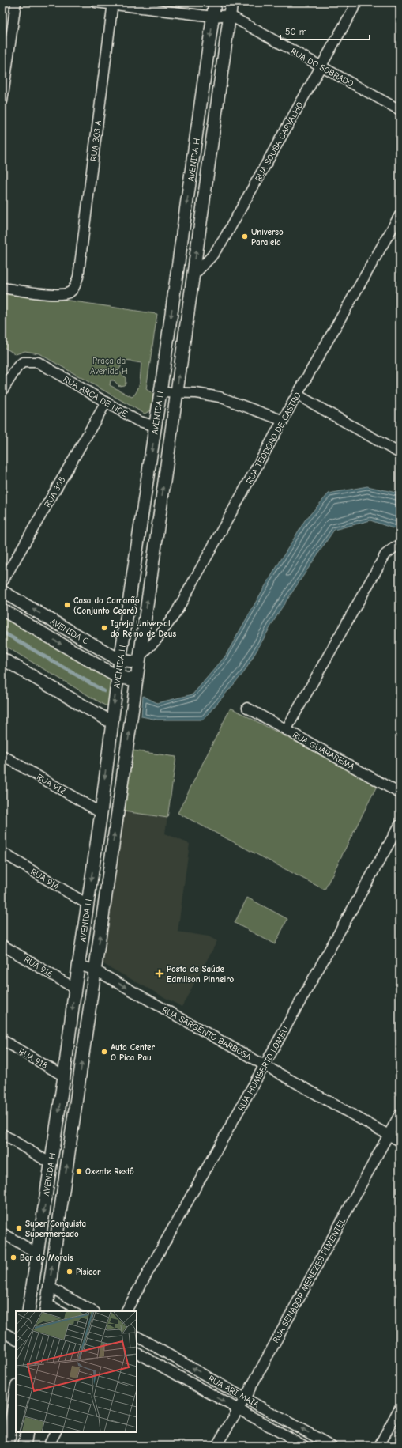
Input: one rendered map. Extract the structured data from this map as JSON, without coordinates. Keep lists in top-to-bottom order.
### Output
{
  "streets": {
    "street": [
      "RUA DO SOBRADO",
      "RUA 303 A",
      "RUA SOUSA CARVALHO",
      "AVENIDA H",
      "RUA ARCA DE NOÉ",
      "RUA TEODORO DE CASTRO",
      "RUA 305",
      "AVENIDA C",
      "RUA GUARAREMA",
      "RUA 912",
      "RUA 914",
      "RUA 916",
      "RUA SARGENTO BARBOSA",
      "RUA 918",
      "RUA HUMBERTO LOMEU",
      "RUA SENADOR MENEZES PIMENTEL",
      "RUA ARI MAIA"
    ]
  },
  "crossings": [
    ["RUA DO SOBRADO", "RUA SOUSA CARVALHO"],
    ["RUA DO SOBRADO", "AVENIDA H"],
    ["RUA SOUSA CARVALHO", "AVENIDA H"],
    ["AVENIDA H", "RUA ARCA DE NOÉ"],
    ["AVENIDA H", "RUA TEODORO DE CASTRO"],
    ["AVENIDA H", "AVENIDA C"],
    ["AVENIDA H", "RUA 912"],
    ["AVENIDA H", "RUA 914"],
    ["AVENIDA H", "RUA 916"],
    ["AVENIDA H", "RUA SARGENTO BARBOSA"],
    ["AVENIDA H", "RUA 918"],
    ["RUA ARCA DE NOÉ", "RUA 305"],
    ["RUA TEODORO DE CASTRO", "AVENIDA C"],
    ["RUA SARGENTO BARBOSA", "RUA HUMBERTO LOMEU"],
    ["RUA SARGENTO BARBOSA", "RUA SENADOR MENEZES PIMENTEL"],
    ["RUA SENADOR MENEZES PIMENTEL", "RUA ARI MAIA"]
  ],
  "one_way": ["RUA SARGENTO BARBOSA"],
  "parks": ["Praça da Avenida H"],
  "places": {
    "other": [
      "Universo Paralelo",
      "Casa do Camarão (Conjunto Ceará)",
      "Igreja Universal do Reino de Deus",
      "Auto Center O Pica Pau",
      "Oxente Restô",
      "Super Conquista Supermercado",
      "Bar do Morais",
      "Pisicor"
    ],
    "health": ["Posto de Saúde Edmilson Pinheiro"]
  },
  "scale_bar": "50 m"
}
